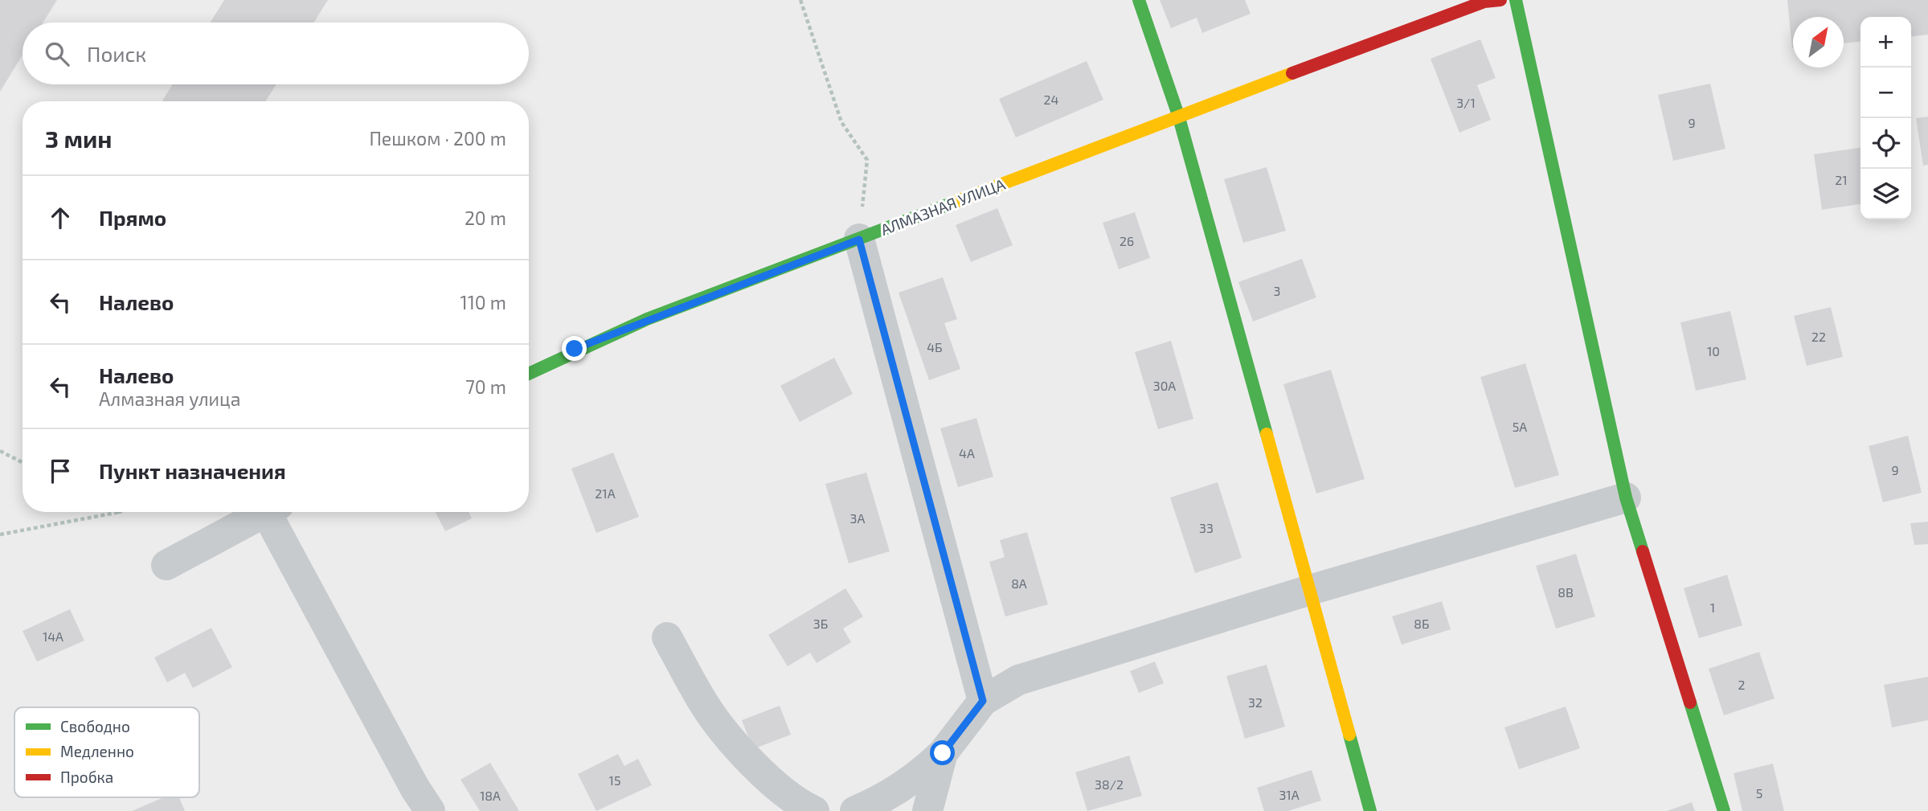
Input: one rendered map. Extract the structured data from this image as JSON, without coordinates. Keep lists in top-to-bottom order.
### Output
{
  "streets": {
    "street": ["АЛМАЗНАЯ УЛИЦА"]
  },
  "house_numbers": [
    "24",
    "3/1",
    "9",
    "21",
    "26",
    "3",
    "22",
    "4Б",
    "10",
    "30А",
    "5А",
    "4А",
    "9",
    "21А",
    "3А",
    "33",
    "8А",
    "8В",
    "1",
    "3Б",
    "8Б",
    "14А",
    "2",
    "32",
    "15",
    "38/2",
    "5",
    "31А",
    "18А"
  ],
  "legend": ["Свободно", "Медленно", "Пробка"],
  "north": "top right",
  "page": {
    "map_buttons": ["+", "−"],
    "search": "Поиск",
    "heading": ["3 мин", "Пешком · 200 m"],
    "list": [
      ["Прямо", "20 m"],
      ["Налево", "110 m"],
      ["Налево", "Алмазная улица", "70 m"],
      "Пункт назначения"
    ]
  }
}
